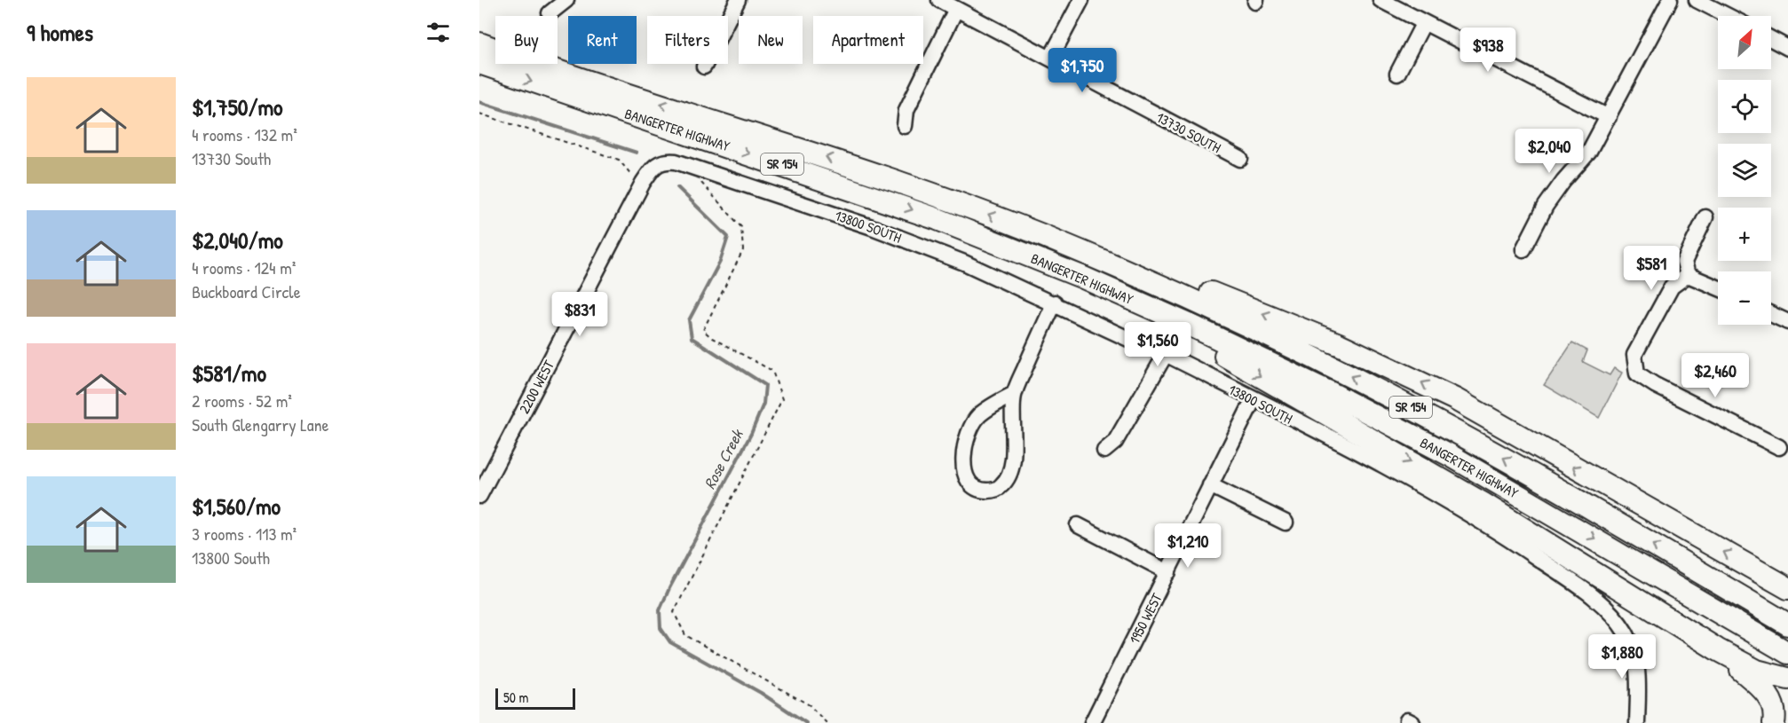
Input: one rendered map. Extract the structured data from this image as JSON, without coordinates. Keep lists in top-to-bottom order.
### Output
{
  "streets": {
    "highway": ["BANGERTER HIGHWAY", "SR 154"],
    "street": [
      "13730 SOUTH",
      "13800 SOUTH",
      "2200 WEST",
      "1950 WEST"
    ]
  },
  "crossings": [
    ["13800 SOUTH", "2200 WEST"],
    ["13800 SOUTH", "1950 WEST"]
  ],
  "water": ["Rose Creek"],
  "scale_bar": "50 m",
  "north": "top right",
  "page": {
    "heading": "9 homes",
    "map_buttons": ["+", "−"],
    "chip": [
      "Buy",
      "Rent",
      "Filters",
      "New",
      "Apartment"
    ],
    "price": [
      "$938",
      "$1,750",
      "$2,040",
      "$581",
      "$831",
      "$1,560",
      "$2,460",
      "$1,210",
      "$1,880"
    ],
    "list": [
      {
        "name": "$1,750/mo",
        "note": "4 rooms · 132 m² · 13730 South"
      },
      {
        "name": "$2,040/mo",
        "note": "4 rooms · 124 m² · Buckboard Circle"
      },
      {
        "name": "$581/mo",
        "note": "2 rooms · 52 m² · South Glengarry Lane"
      },
      {
        "name": "$1,560/mo",
        "note": "3 rooms · 113 m² · 13800 South"
      }
    ],
    "scale": "50 m"
  }
}
